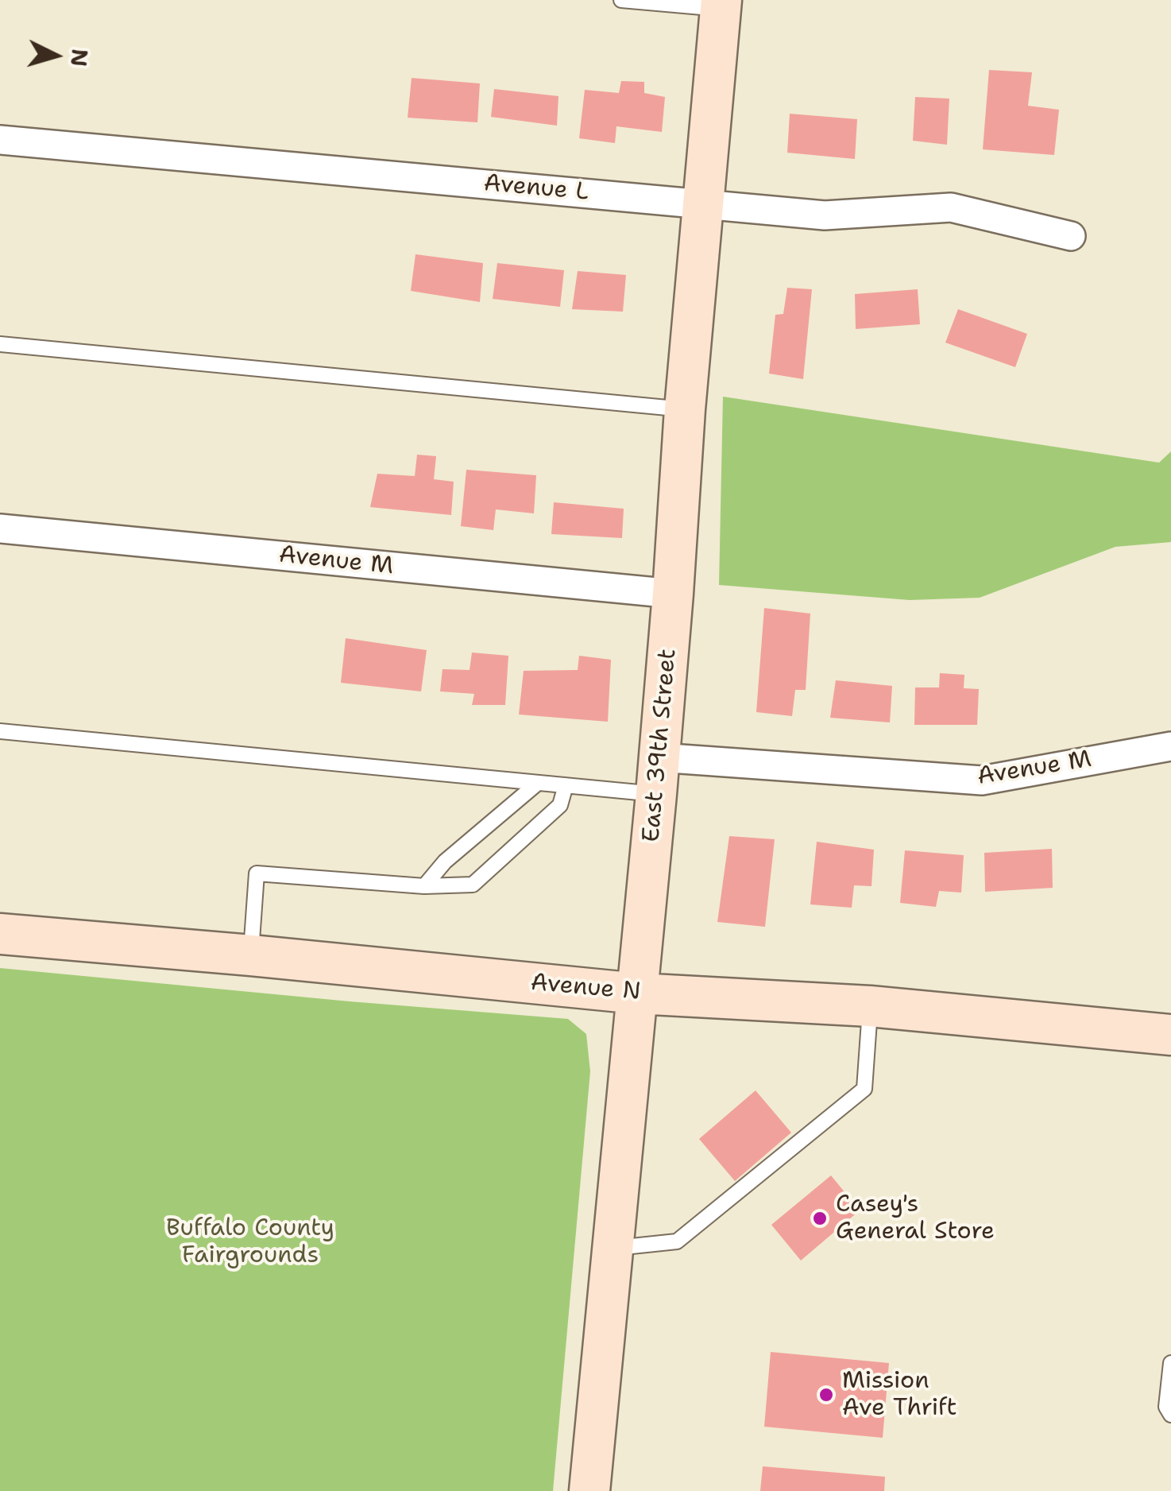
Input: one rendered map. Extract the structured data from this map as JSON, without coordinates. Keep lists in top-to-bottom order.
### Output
{
  "streets": {
    "main road": ["East 39th Street", "Avenue N"],
    "street": ["Avenue L", "Avenue M"]
  },
  "crossings": [
    ["Avenue L", "East 39th Street"],
    ["Avenue M", "East 39th Street"],
    ["East 39th Street", "Avenue N"]
  ],
  "parks": ["Buffalo County Fairgrounds"],
  "places": ["Casey's General Store", "Mission Ave Thrift"],
  "north": "right"
}
